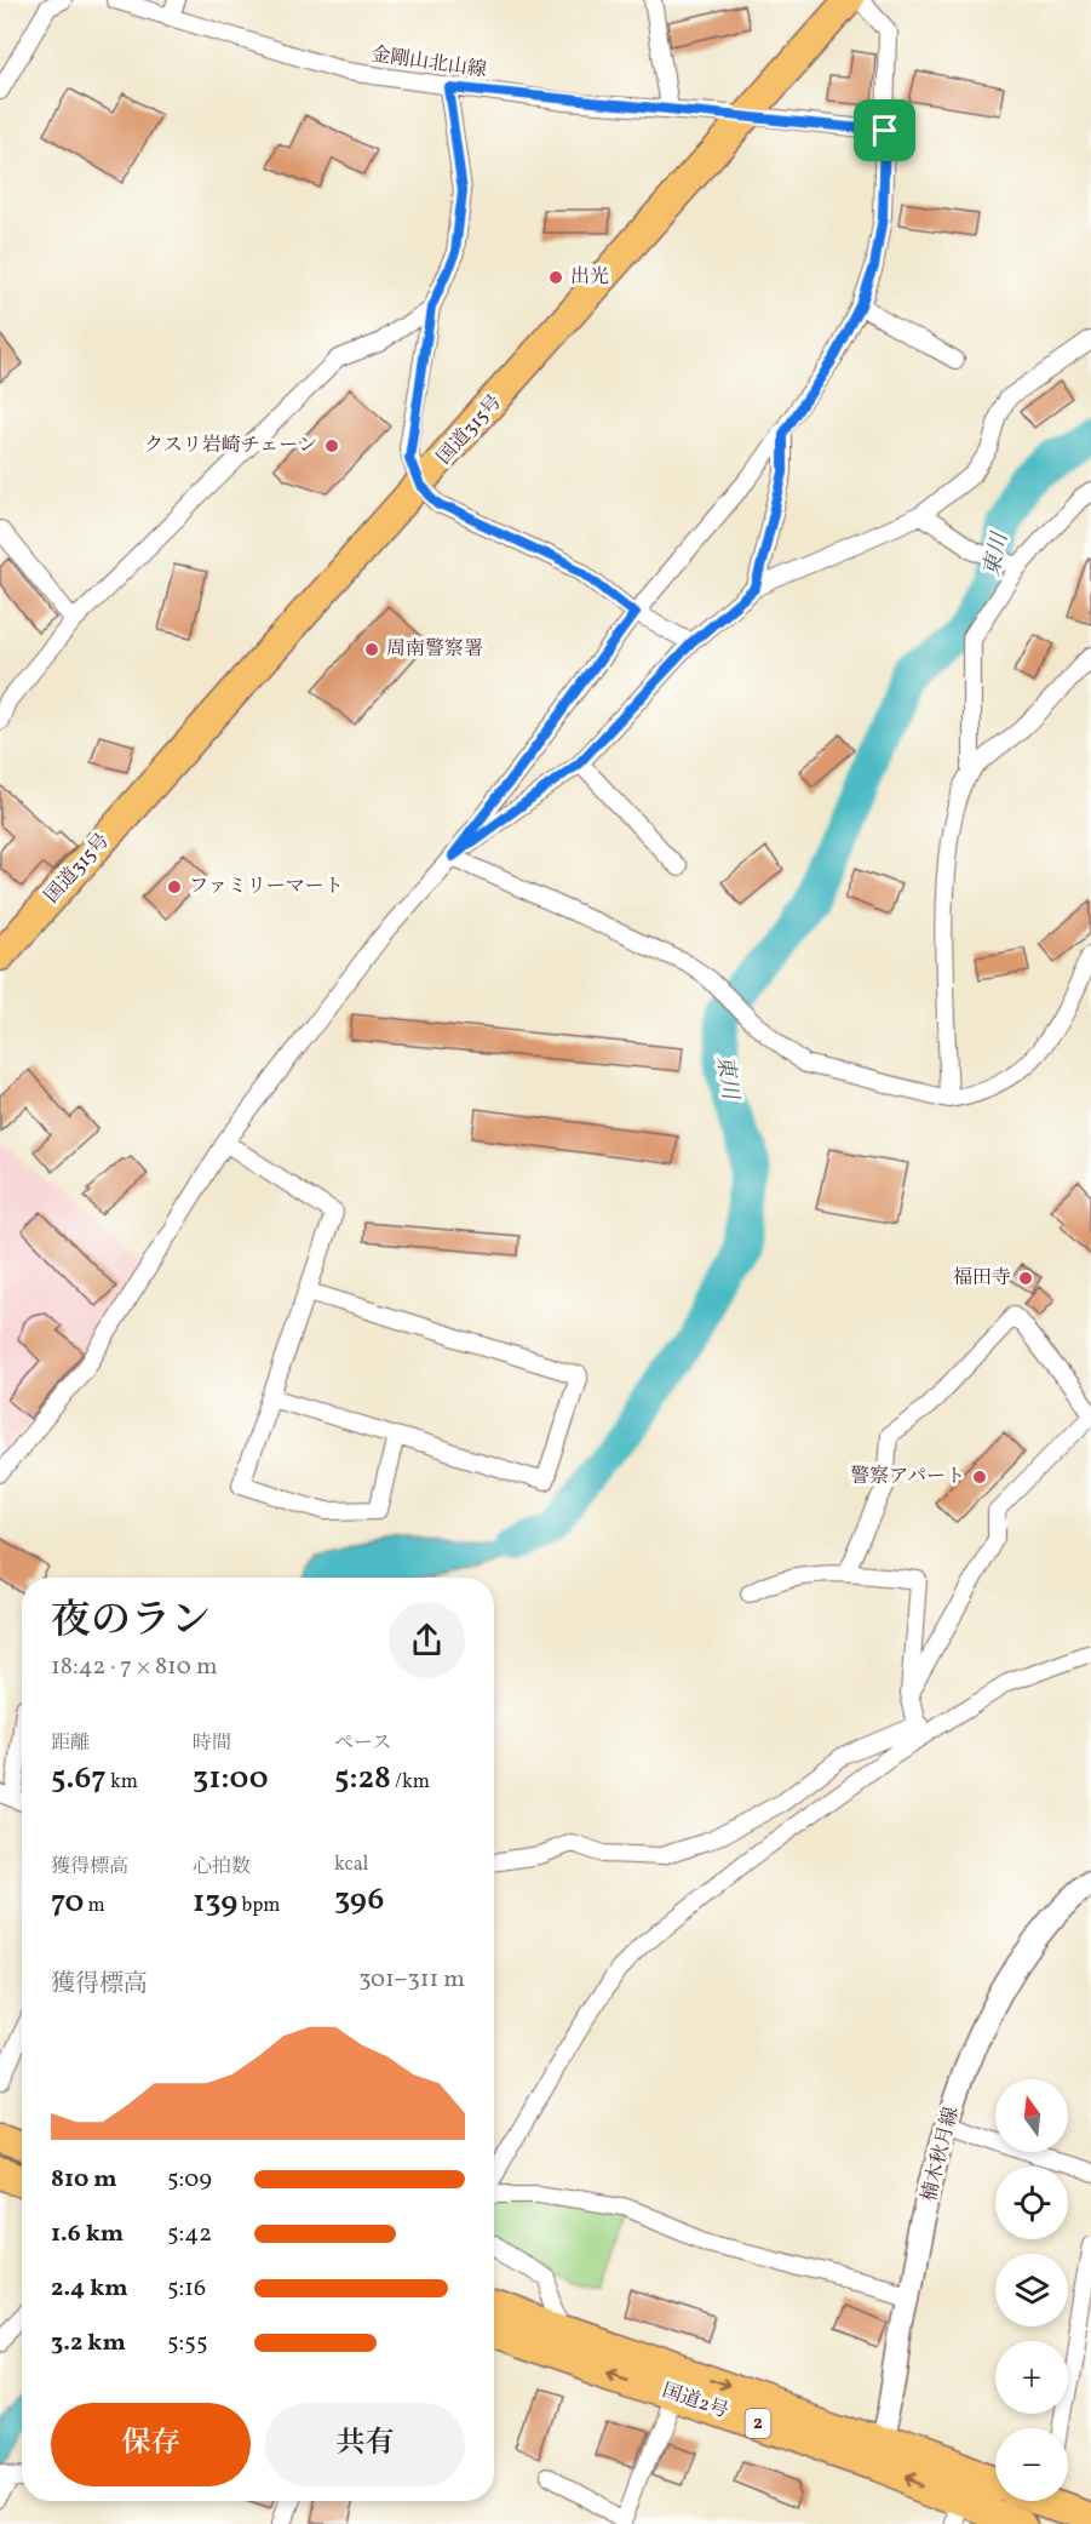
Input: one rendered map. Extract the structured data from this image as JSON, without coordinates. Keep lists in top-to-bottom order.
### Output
{
  "streets": {
    "highway": ["国道315号", "国道2号", "2"],
    "street": ["金剛山北山線", "楠木秋月線"]
  },
  "crossings": [
    ["金剛山北山線", "国道315号"],
    ["楠木秋月線", "国道2号"]
  ],
  "water": ["東川"],
  "places": [
    "出光",
    "クスリ岩崎チェーン",
    "周南警察署",
    "ファミリーマート",
    "福田寺",
    "警察アパート"
  ],
  "north": "top",
  "page": {
    "heading": ["夜のラン", "18:42 · 7 × 810 m"],
    "stats": [
      ["距離", "5.67 km"],
      ["時間", "31:00"],
      ["ペース", "5:28 /km"],
      ["獲得標高", "70 m"],
      ["心拍数", "139 bpm"],
      ["kcal", "396"]
    ],
    "chart": ["獲得標高", "301–311 m"],
    "map_buttons": ["+", "−"],
    "list": [
      {
        "name": "810 m",
        "note": "5:09"
      },
      {
        "name": "1.6 km",
        "note": "5:42"
      },
      {
        "name": "2.4 km",
        "note": "5:16"
      },
      {
        "name": "3.2 km",
        "note": "5:55"
      }
    ],
    "buttons": ["保存", "共有"]
  }
}
